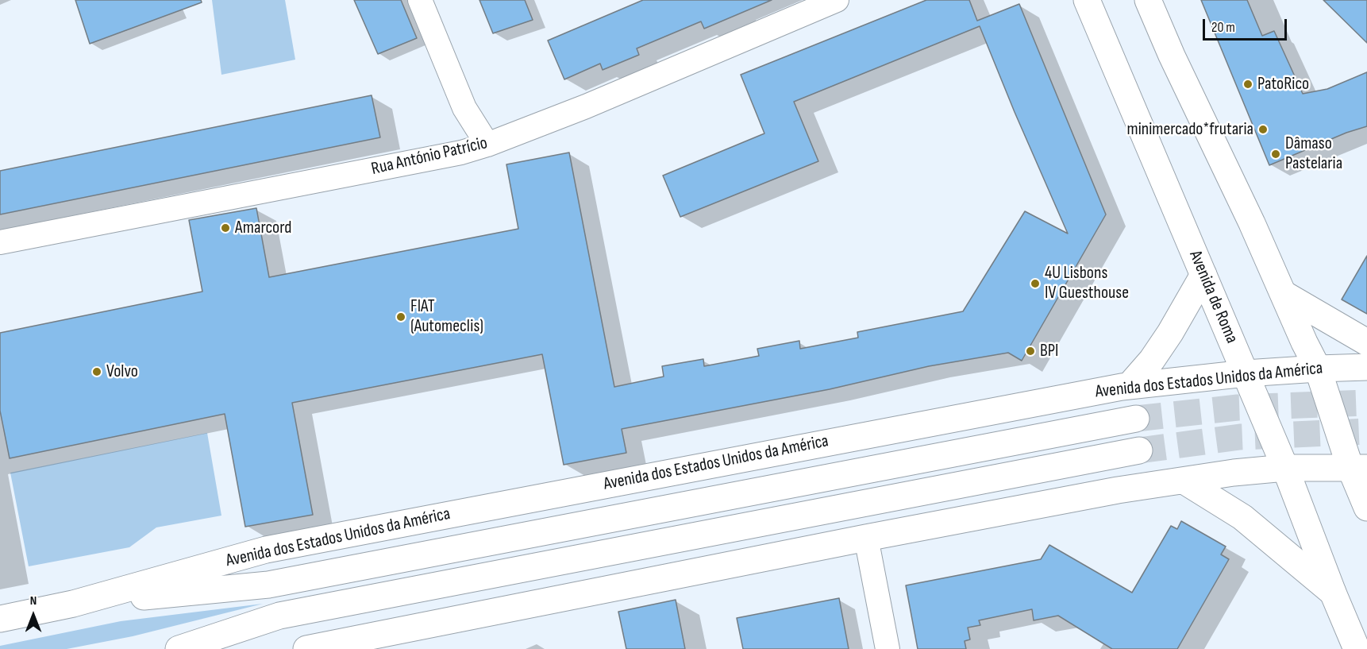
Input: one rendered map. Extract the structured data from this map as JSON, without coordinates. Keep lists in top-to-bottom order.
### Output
{
  "streets": {
    "main road": ["Avenida de Roma", "Avenida dos Estados Unidos da América"],
    "street": ["Rua António Patrício"]
  },
  "crossings": [
    ["Avenida de Roma", "Avenida dos Estados Unidos da América"]
  ],
  "places": [
    "PatoRico",
    "minimercado*frutaria",
    "Dâmaso Pastelaria",
    "Amarcord",
    "4U Lisbons IV Guesthouse",
    "FIAT (Automeclis)",
    "BPI",
    "Volvo"
  ],
  "scale_bar": "20 m",
  "north": "top"
}
